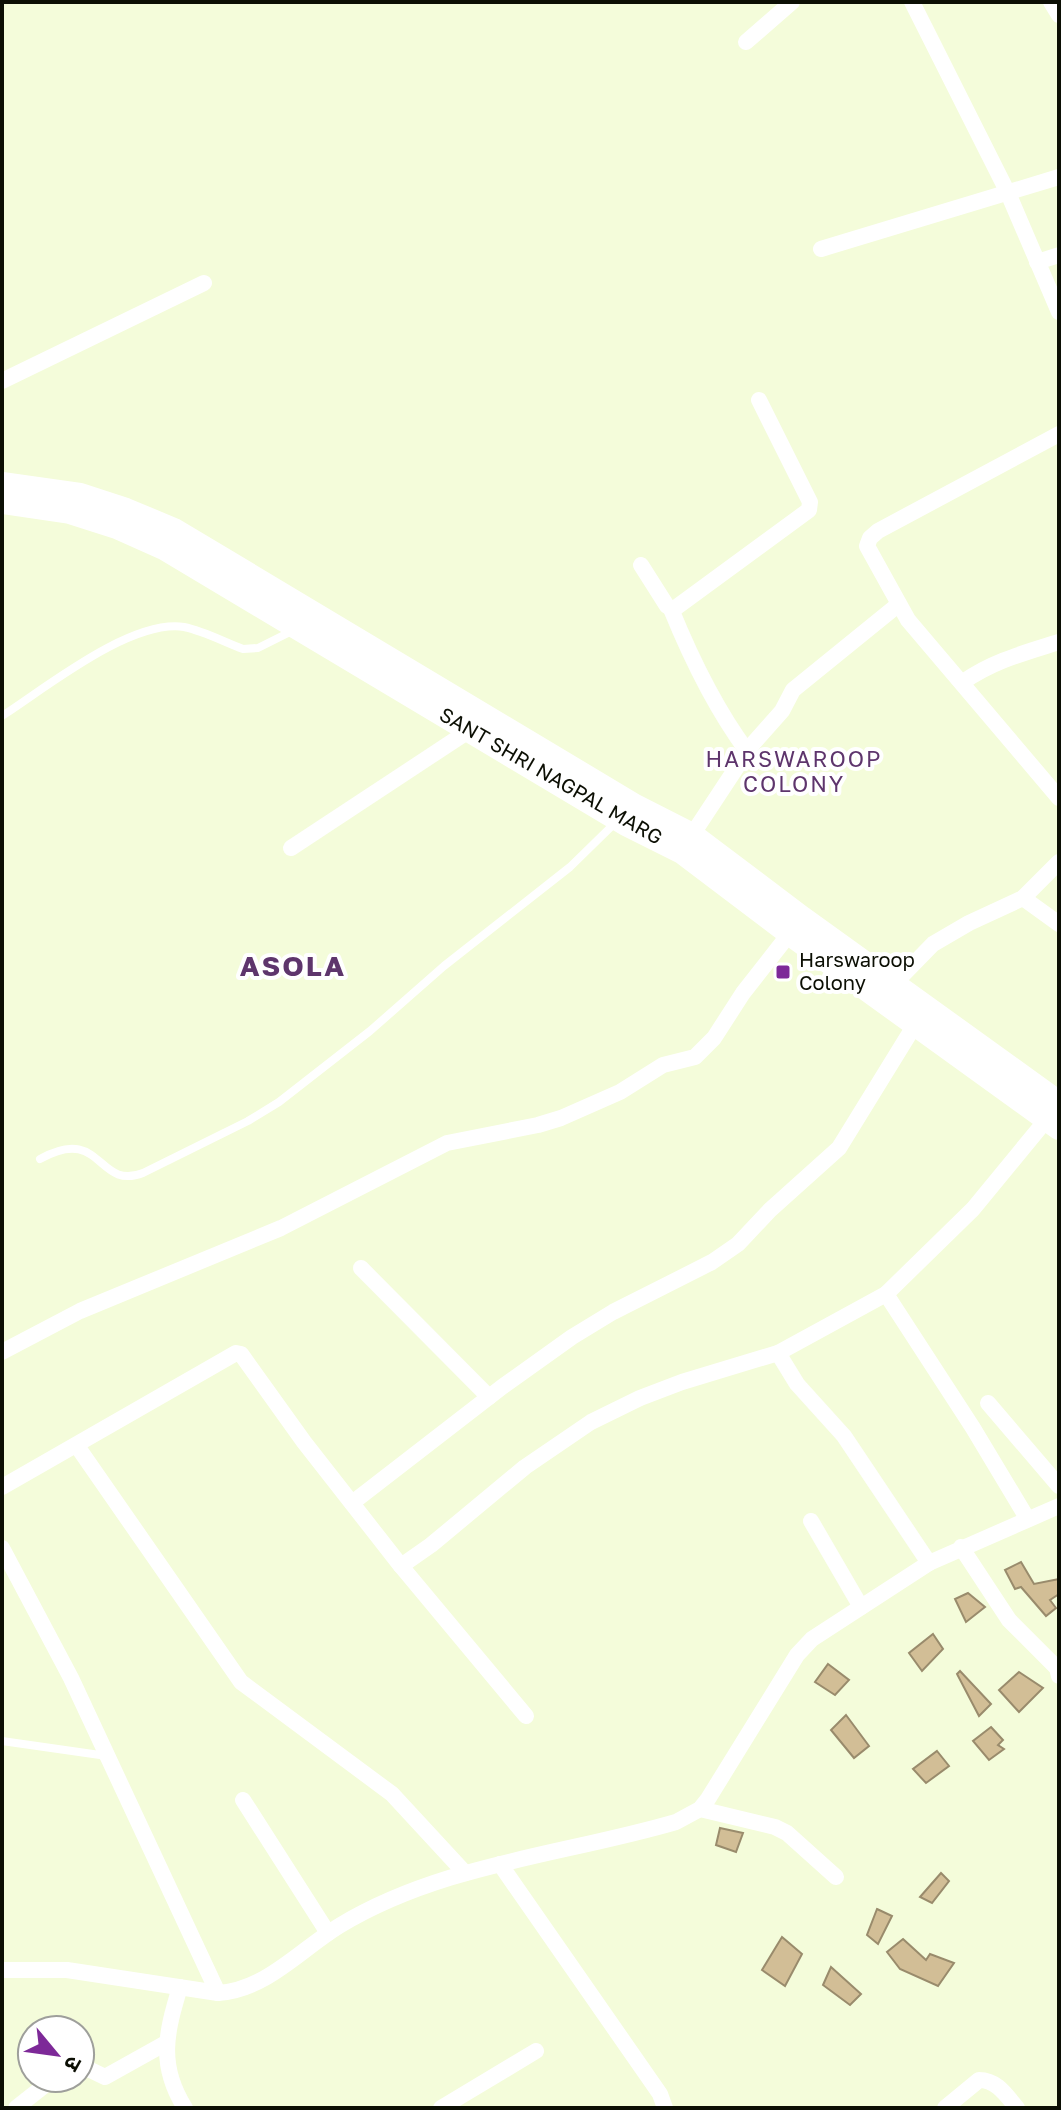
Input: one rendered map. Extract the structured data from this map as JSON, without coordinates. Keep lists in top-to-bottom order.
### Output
{
  "streets": {
    "main road": ["SANT SHRI NAGPAL MARG"]
  },
  "districts": ["HARSWAROOP COLONY", "ASOLA"],
  "places": {
    "transit": ["Harswaroop Colony"]
  },
  "north": "bottom right"
}
